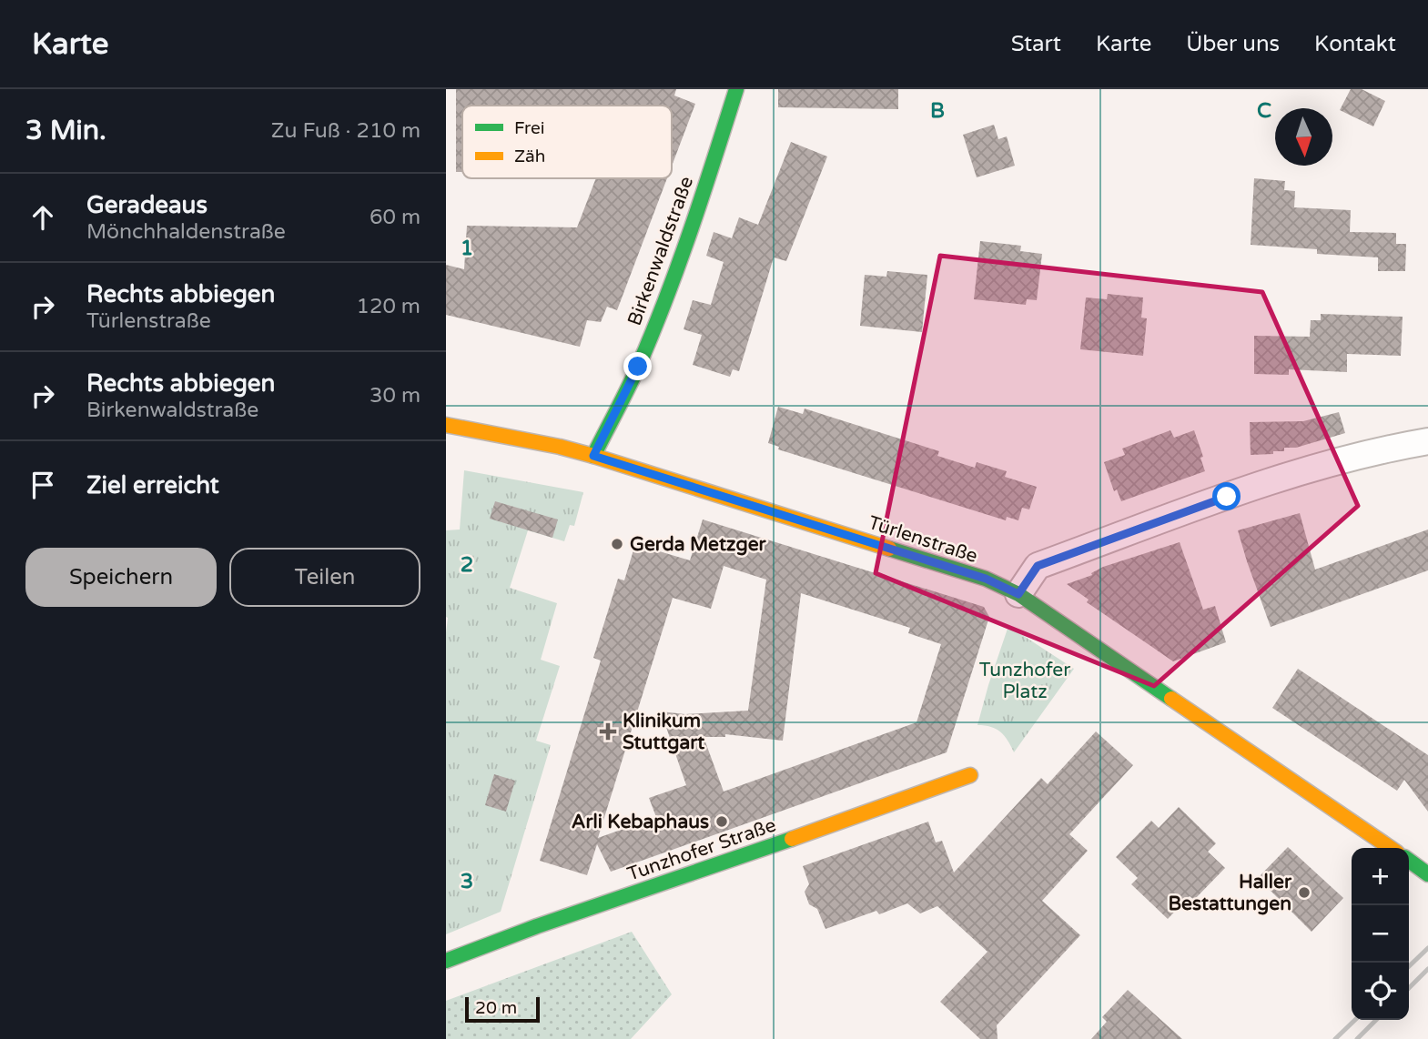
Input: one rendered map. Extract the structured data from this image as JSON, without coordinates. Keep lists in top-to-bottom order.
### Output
{
  "streets": {
    "street": ["Birkenwaldstraße", "Türlenstraße", "Tunzhofer Straße"]
  },
  "crossings": [
    ["Birkenwaldstraße", "Türlenstraße"]
  ],
  "parks": ["Tunzhofer Platz"],
  "places": {
    "other": ["Gerda Metzger", "Arli Kebaphaus", "Haller Bestattungen"],
    "health": ["Klinikum Stuttgart"]
  },
  "legend": ["Frei", "Zäh"],
  "scale_bar": "20 m",
  "north": "bottom",
  "page": {
    "header": "Karte",
    "nav": [
      "Start",
      "Karte",
      "Über uns",
      "Kontakt"
    ],
    "heading": ["3 Min.", "Zu Fuß · 210 m"],
    "list": [
      ["Geradeaus", "Mönchhaldenstraße", "60 m"],
      ["Rechts abbiegen", "Türlenstraße", "120 m"],
      ["Rechts abbiegen", "Birkenwaldstraße", "30 m"],
      "Ziel erreicht"
    ],
    "buttons": ["Speichern", "Teilen"],
    "map_buttons": ["+", "−"],
    "scale": "20 m"
  },
  "grid": {
    "columns": ["B", "C"],
    "rows": ["1", "2", "3"]
  }
}
